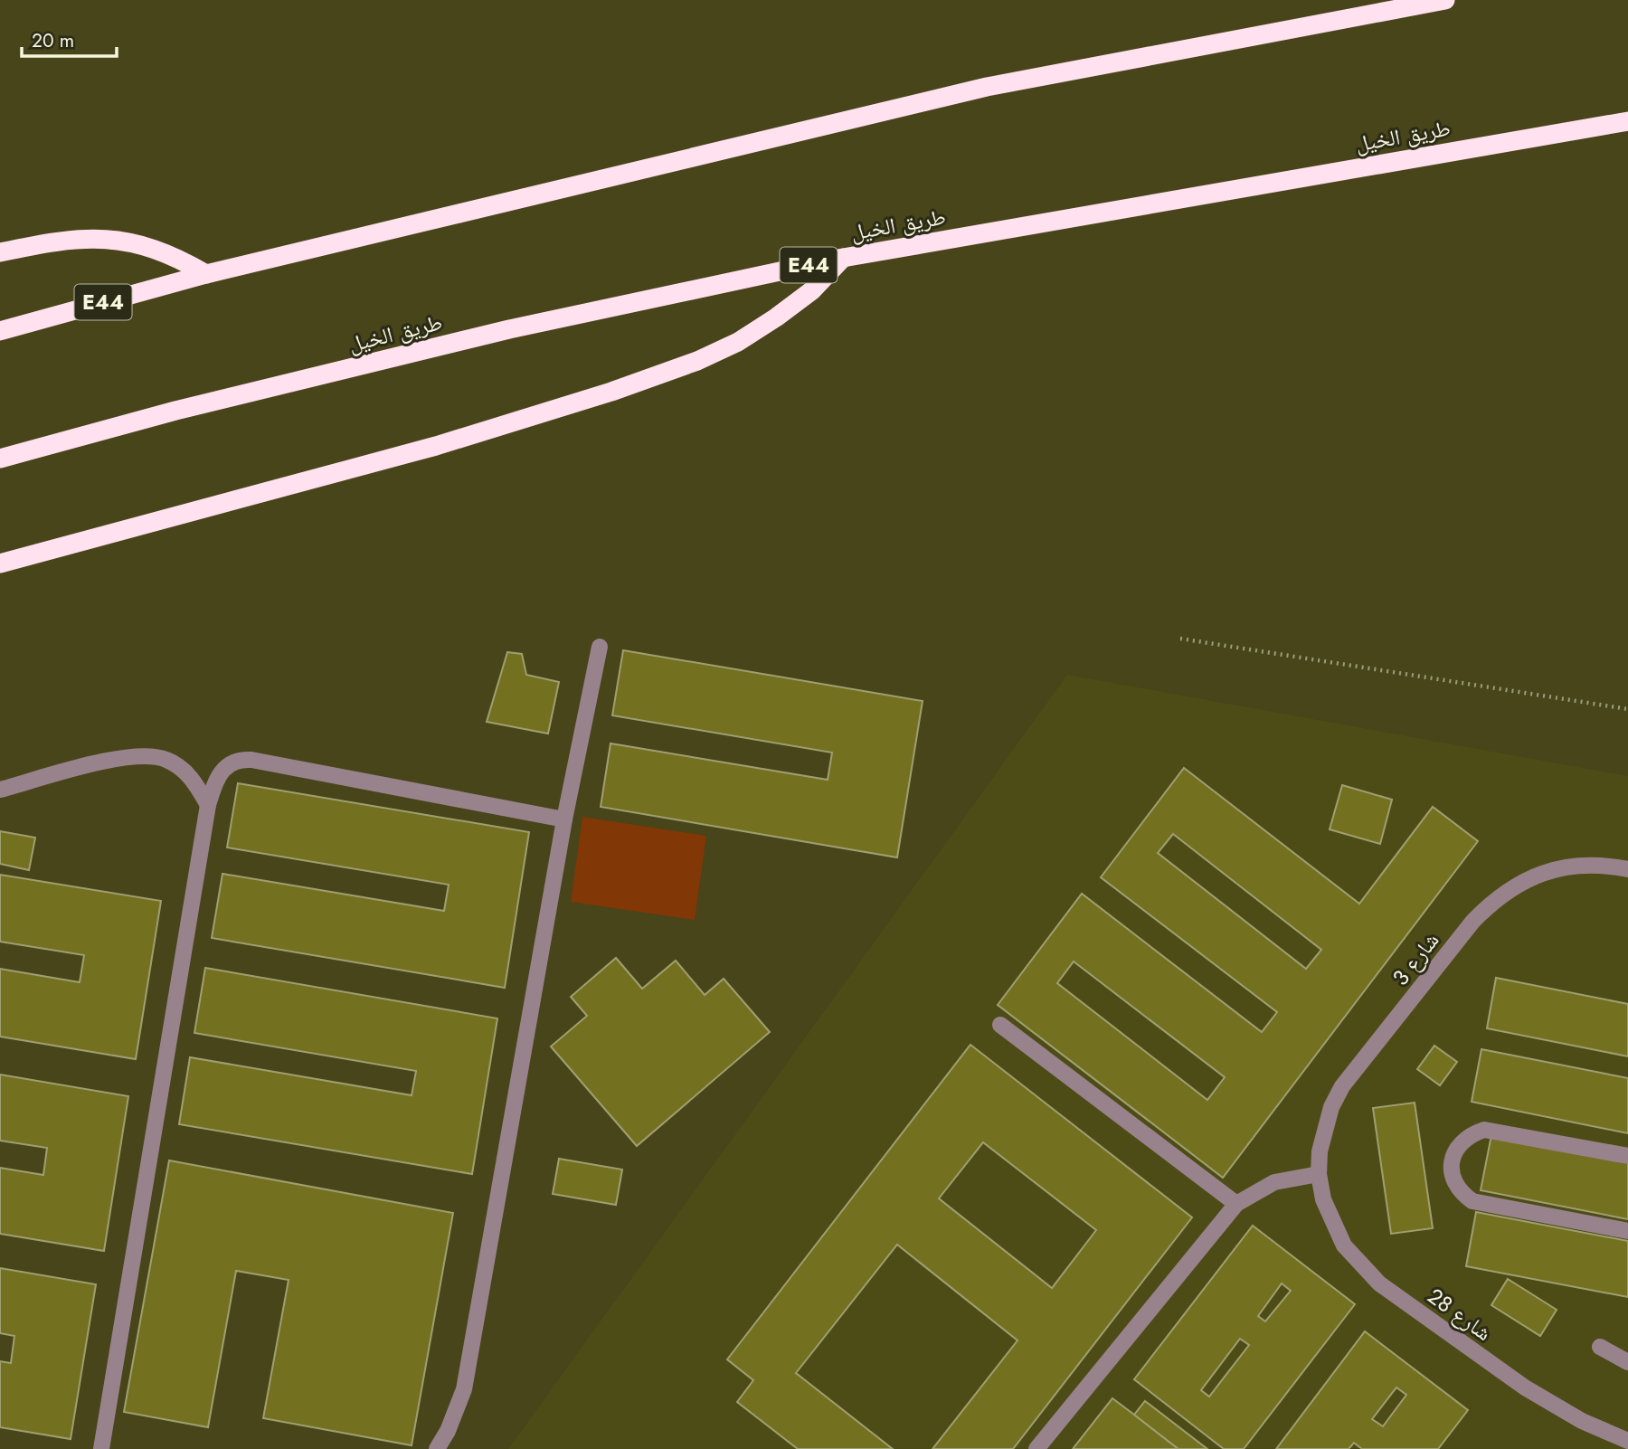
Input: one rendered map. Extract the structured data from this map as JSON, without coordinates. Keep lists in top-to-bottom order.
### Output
{
  "streets": {
    "highway": ["طريق الخيل", "E44"],
    "street": ["شارع 3", "شارع 28"]
  },
  "crossings": [
    ["شارع 3", "شارع 28"]
  ],
  "scale_bar": "20 m"
}
